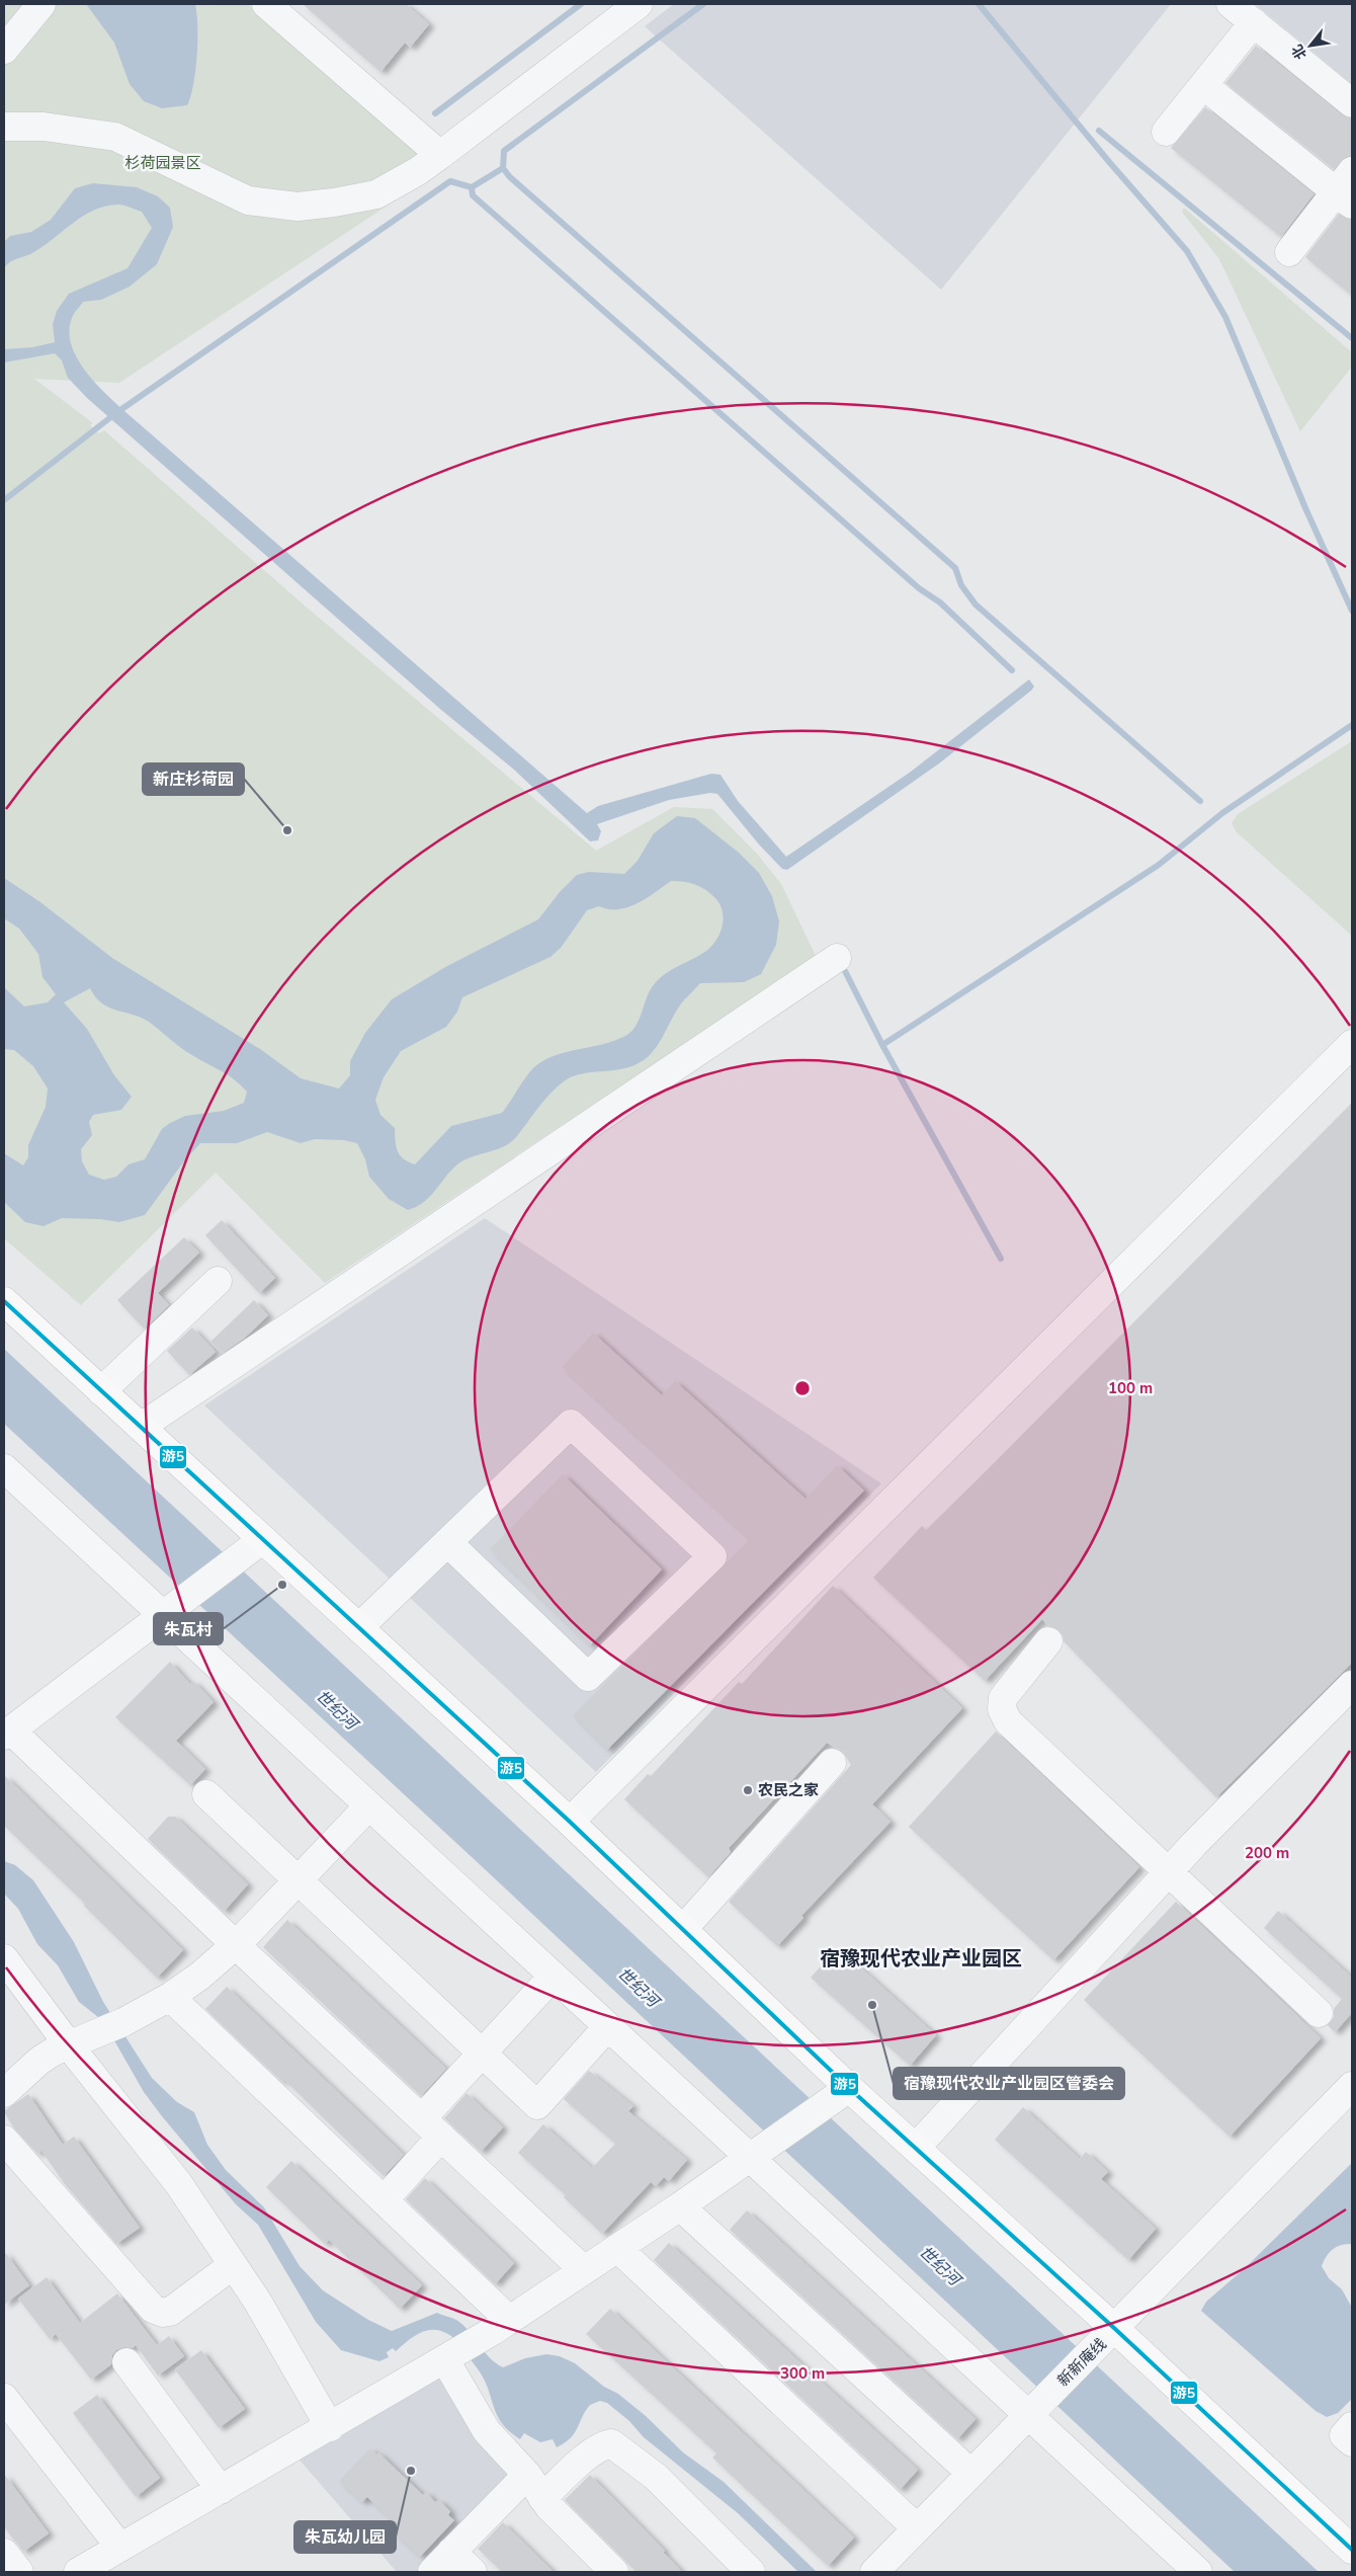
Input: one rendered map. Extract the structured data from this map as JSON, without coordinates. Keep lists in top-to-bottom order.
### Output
{
  "streets": {
    "street": ["新新庵线"]
  },
  "districts": ["宿豫现代农业产业园区"],
  "water": ["世纪河"],
  "parks": ["杉荷园景区"],
  "places": [
    "新庄杉荷园",
    "朱瓦村",
    "农民之家",
    "宿豫现代农业产业园区管委会",
    "朱瓦幼儿园"
  ],
  "lines": ["transit line 游5"],
  "north": "bottom left",
  "rings": ["100 m", "200 m", "300 m"]
}
